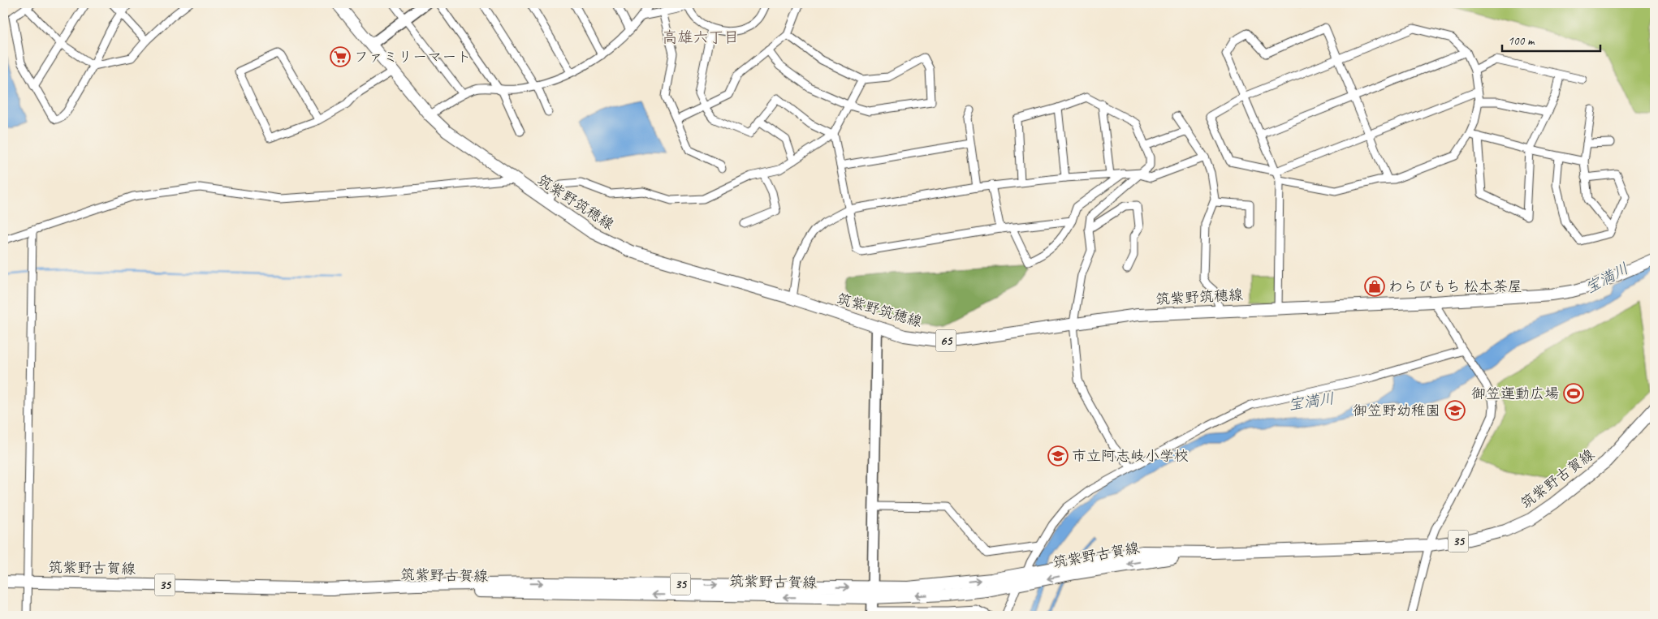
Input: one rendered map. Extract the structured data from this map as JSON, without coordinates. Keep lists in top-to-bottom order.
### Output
{
  "streets": {
    "main road": [
      "筑紫野筑穂線",
      "65",
      "筑紫野古賀線",
      "35"
    ]
  },
  "districts": ["高雄六丁目"],
  "water": ["宝満川"],
  "places": {
    "supermarket": ["ファミリーマート"],
    "shop": ["わらびもち 松本茶屋"],
    "sports": ["御笠運動広場"],
    "school or university": ["御笠野幼稚園", "市立阿志岐小学校"]
  },
  "scale_bar": "100 m"
}
